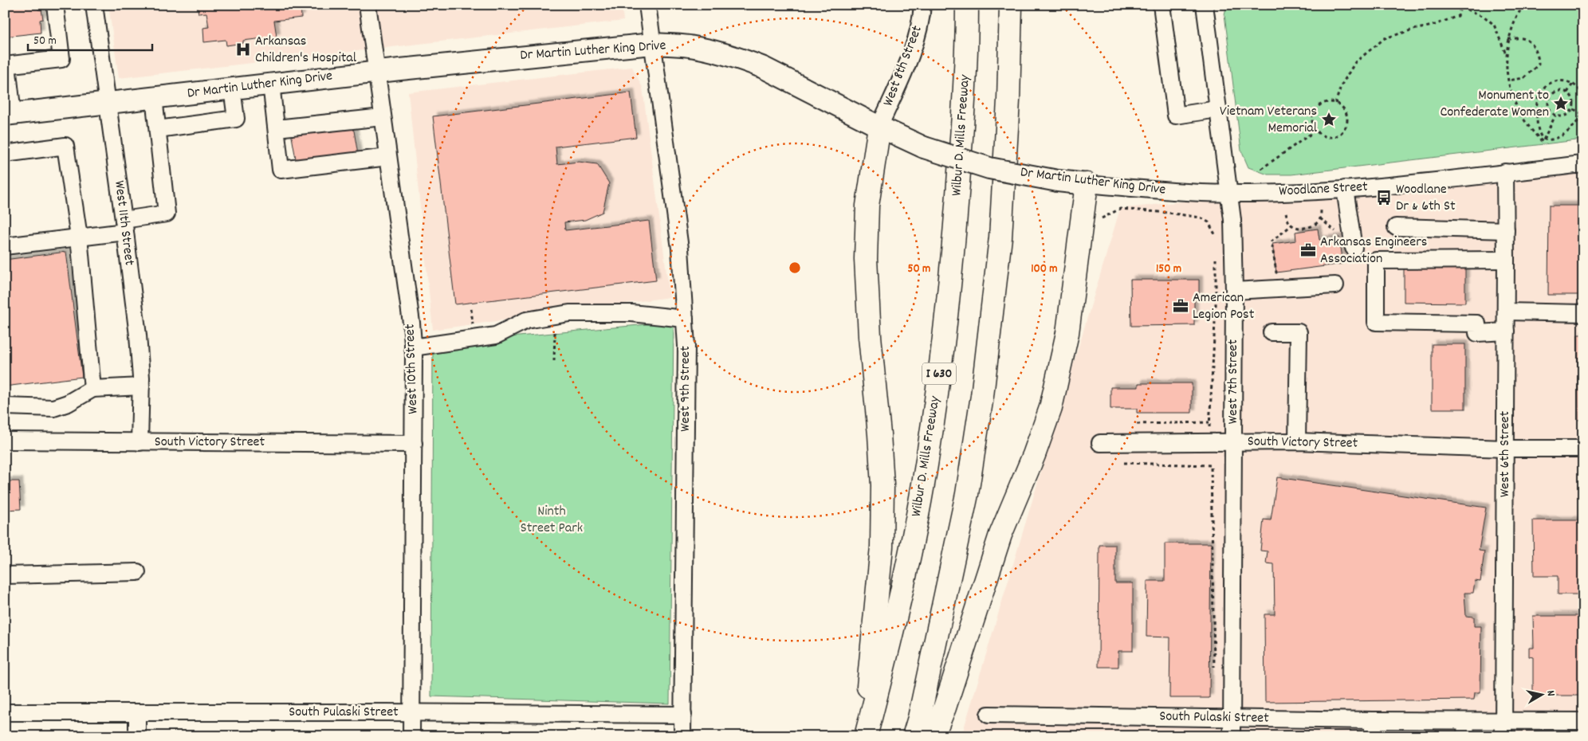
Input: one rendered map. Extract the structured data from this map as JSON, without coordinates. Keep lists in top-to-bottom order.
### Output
{
  "streets": {
    "highway": ["Wilbur D. Mills Freeway", "I 630"],
    "main road": ["Dr Martin Luther King Drive"],
    "street": [
      "West 8th Street",
      "Woodlane Street",
      "West 11th Street",
      "West 10th Street",
      "West 7th Street",
      "West 9th Street",
      "South Victory Street",
      "West 6th Street",
      "South Pulaski Street"
    ]
  },
  "crossings": [
    ["Dr Martin Luther King Drive", "West 8th Street"],
    ["Dr Martin Luther King Drive", "Woodlane Street"],
    ["Dr Martin Luther King Drive", "West 11th Street"],
    ["Dr Martin Luther King Drive", "West 10th Street"],
    ["Dr Martin Luther King Drive", "West 7th Street"],
    ["Dr Martin Luther King Drive", "West 9th Street"],
    ["Woodlane Street", "West 7th Street"],
    ["Woodlane Street", "West 6th Street"],
    ["West 11th Street", "South Victory Street"],
    ["West 10th Street", "South Victory Street"],
    ["West 10th Street", "South Pulaski Street"],
    ["West 7th Street", "South Victory Street"],
    ["West 7th Street", "South Pulaski Street"],
    ["West 9th Street", "South Pulaski Street"],
    ["South Victory Street", "West 6th Street"],
    ["West 6th Street", "South Pulaski Street"]
  ],
  "parks": ["Ninth Street Park"],
  "places": {
    "hospital": ["Arkansas Children's Hospital"],
    "place": ["Monument to Confederate Women", "Vietnam Veterans Memorial"],
    "bus stop": ["Woodlane Dr & 6th St"],
    "office": ["Arkansas Engineers Association", "American Legion Post"]
  },
  "scale_bar": "50 m",
  "north": "right",
  "rings": ["50 m", "100 m", "150 m"]
}
